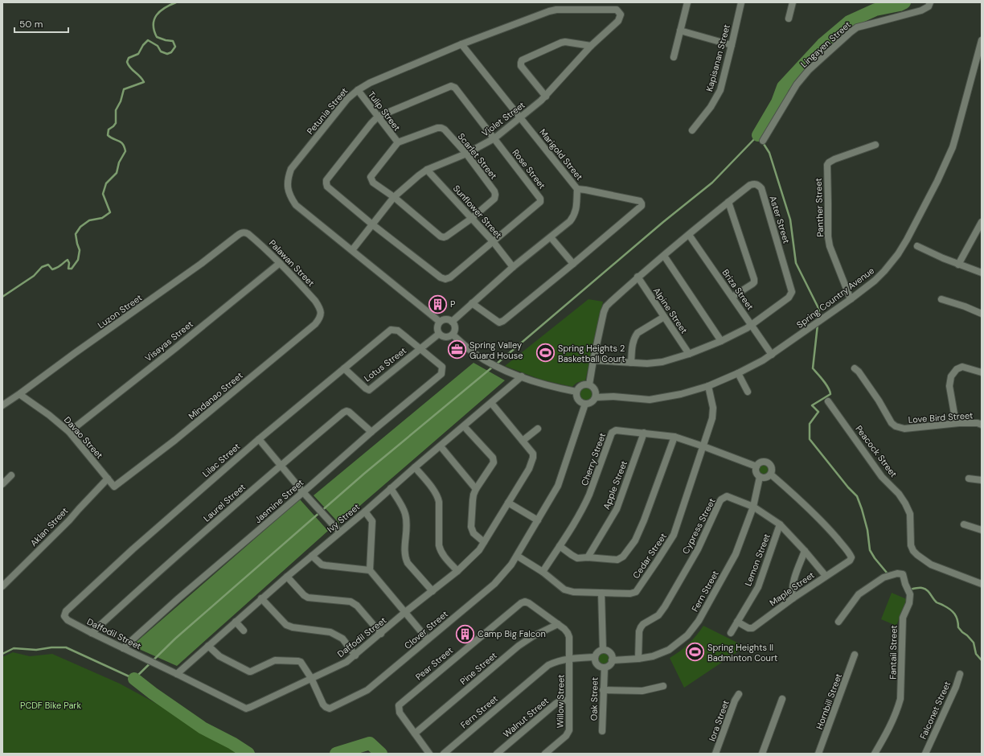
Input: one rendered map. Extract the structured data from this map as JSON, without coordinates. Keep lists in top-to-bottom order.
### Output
{
  "streets": {
    "street": [
      "Lingayen Street",
      "Kapisanan Street",
      "Petunia Street",
      "Tulip Street",
      "Violet Street",
      "Marigold Street",
      "Scarlet Street",
      "Rose Street",
      "Panther Street",
      "Sunflower Street",
      "Aster Street",
      "Palawan Street",
      "Briza Street",
      "Spring Country Avenue",
      "Alpine Street",
      "Luzon Street",
      "Visayas Street",
      "Lotus Street",
      "Mindanao Street",
      "Love Bird Street",
      "Davao Street",
      "Peacock Street",
      "Cherry Street",
      "Lilac Street",
      "Apple Street",
      "Jasmine Street",
      "Laurel Street",
      "Ivy Street",
      "Cypress Street",
      "Aklan Street",
      "Cedar Street",
      "Lemon Street",
      "Maple Street",
      "Fern Street",
      "Clover Street",
      "Daffodil Street",
      "Fantail Street",
      "Pear Street",
      "Pine Street",
      "Oak Street",
      "Willow Street",
      "Hornbill Street",
      "Falconet Street",
      "Walnut Street",
      "Iora Street"
    ]
  },
  "crossings": [
    ["Petunia Street", "Tulip Street"],
    ["Petunia Street", "Violet Street"],
    ["Petunia Street", "Marigold Street"],
    ["Petunia Street", "Lotus Street"],
    ["Tulip Street", "Scarlet Street"],
    ["Tulip Street", "Rose Street"],
    ["Violet Street", "Marigold Street"],
    ["Violet Street", "Scarlet Street"],
    ["Violet Street", "Rose Street"],
    ["Violet Street", "Sunflower Street"],
    ["Marigold Street", "Sunflower Street"],
    ["Marigold Street", "Lotus Street"],
    ["Scarlet Street", "Sunflower Street"],
    ["Rose Street", "Sunflower Street"],
    ["Panther Street", "Spring Country Avenue"],
    ["Aster Street", "Briza Street"],
    ["Aster Street", "Spring Country Avenue"],
    ["Aster Street", "Alpine Street"],
    ["Aster Street", "Clover Street"],
    ["Palawan Street", "Luzon Street"],
    ["Palawan Street", "Visayas Street"],
    ["Palawan Street", "Mindanao Street"],
    ["Briza Street", "Spring Country Avenue"],
    ["Spring Country Avenue", "Cedar Street"],
    ["Spring Country Avenue", "Clover Street"],
    ["Luzon Street", "Davao Street"],
    ["Visayas Street", "Davao Street"],
    ["Lotus Street", "Lilac Street"],
    ["Lotus Street", "Jasmine Street"],
    ["Mindanao Street", "Davao Street"],
    ["Davao Street", "Aklan Street"],
    ["Cherry Street", "Apple Street"],
    ["Cherry Street", "Cedar Street"],
    ["Cherry Street", "Maple Street"],
    ["Cherry Street", "Fern Street"],
    ["Lilac Street", "Jasmine Street"],
    ["Lilac Street", "Daffodil Street"],
    ["Jasmine Street", "Laurel Street"],
    ["Jasmine Street", "Daffodil Street"],
    ["Laurel Street", "Daffodil Street"],
    ["Ivy Street", "Clover Street"],
    ["Ivy Street", "Daffodil Street"],
    ["Cypress Street", "Lemon Street"],
    ["Cypress Street", "Maple Street"],
    ["Cypress Street", "Fern Street"],
    ["Cedar Street", "Clover Street"],
    ["Lemon Street", "Maple Street"],
    ["Maple Street", "Fern Street"],
    ["Fern Street", "Pear Street"],
    ["Fern Street", "Oak Street"],
    ["Fern Street", "Willow Street"],
    ["Clover Street", "Daffodil Street"],
    ["Pear Street", "Pine Street"],
    ["Pear Street", "Willow Street"],
    ["Willow Street", "Walnut Street"]
  ],
  "parks": ["PCDF Bike Park"],
  "places": {
    "building": ["P", "Camp Big Falcon"],
    "office": ["Spring Valley Guard House"],
    "sports": ["Spring Heights 2 Basketball Court", "Spring Heights II Badminton Court"]
  },
  "scale_bar": "50 m"
}
